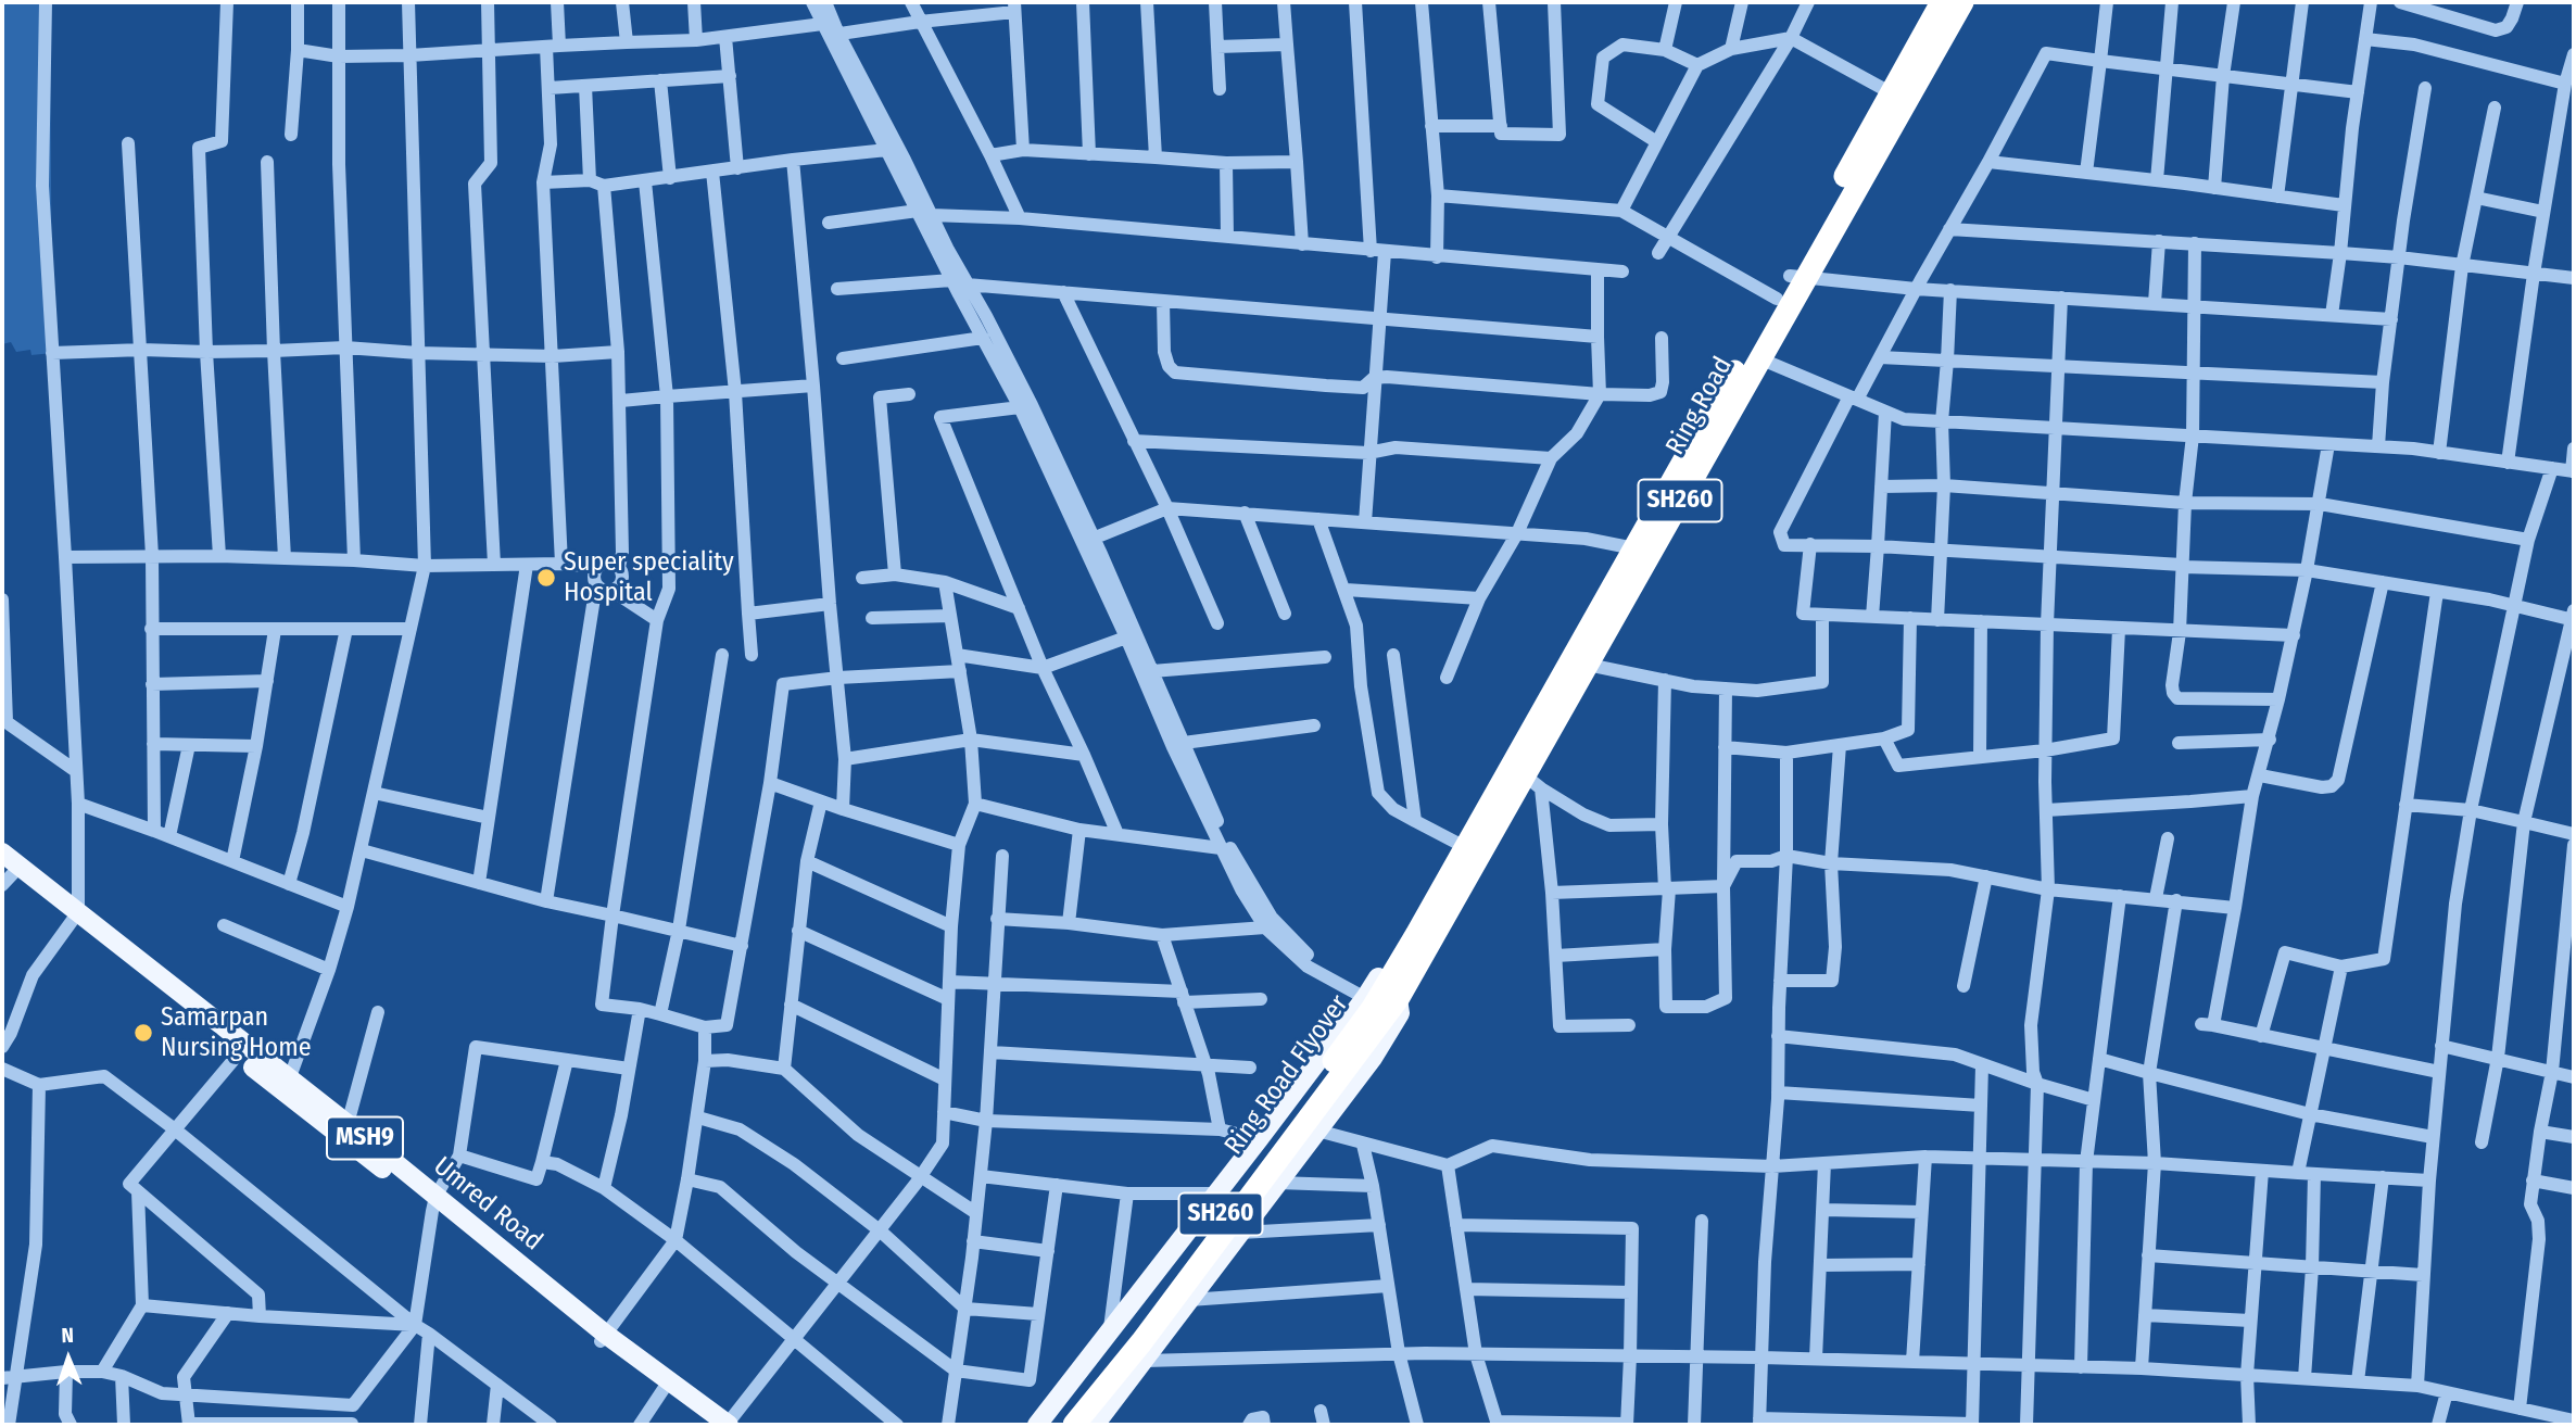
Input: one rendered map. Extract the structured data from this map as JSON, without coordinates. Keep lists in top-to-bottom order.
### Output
{
  "streets": {
    "highway": ["Ring Road", "SH260", "Ring Road Flyover"],
    "main road": ["MSH9", "Umred Road"]
  },
  "crossings": [
    ["Ring Road", "Ring Road Flyover"]
  ],
  "places": ["Super speciality Hospital", "Samarpan Nursing Home"],
  "north": "top"
}
